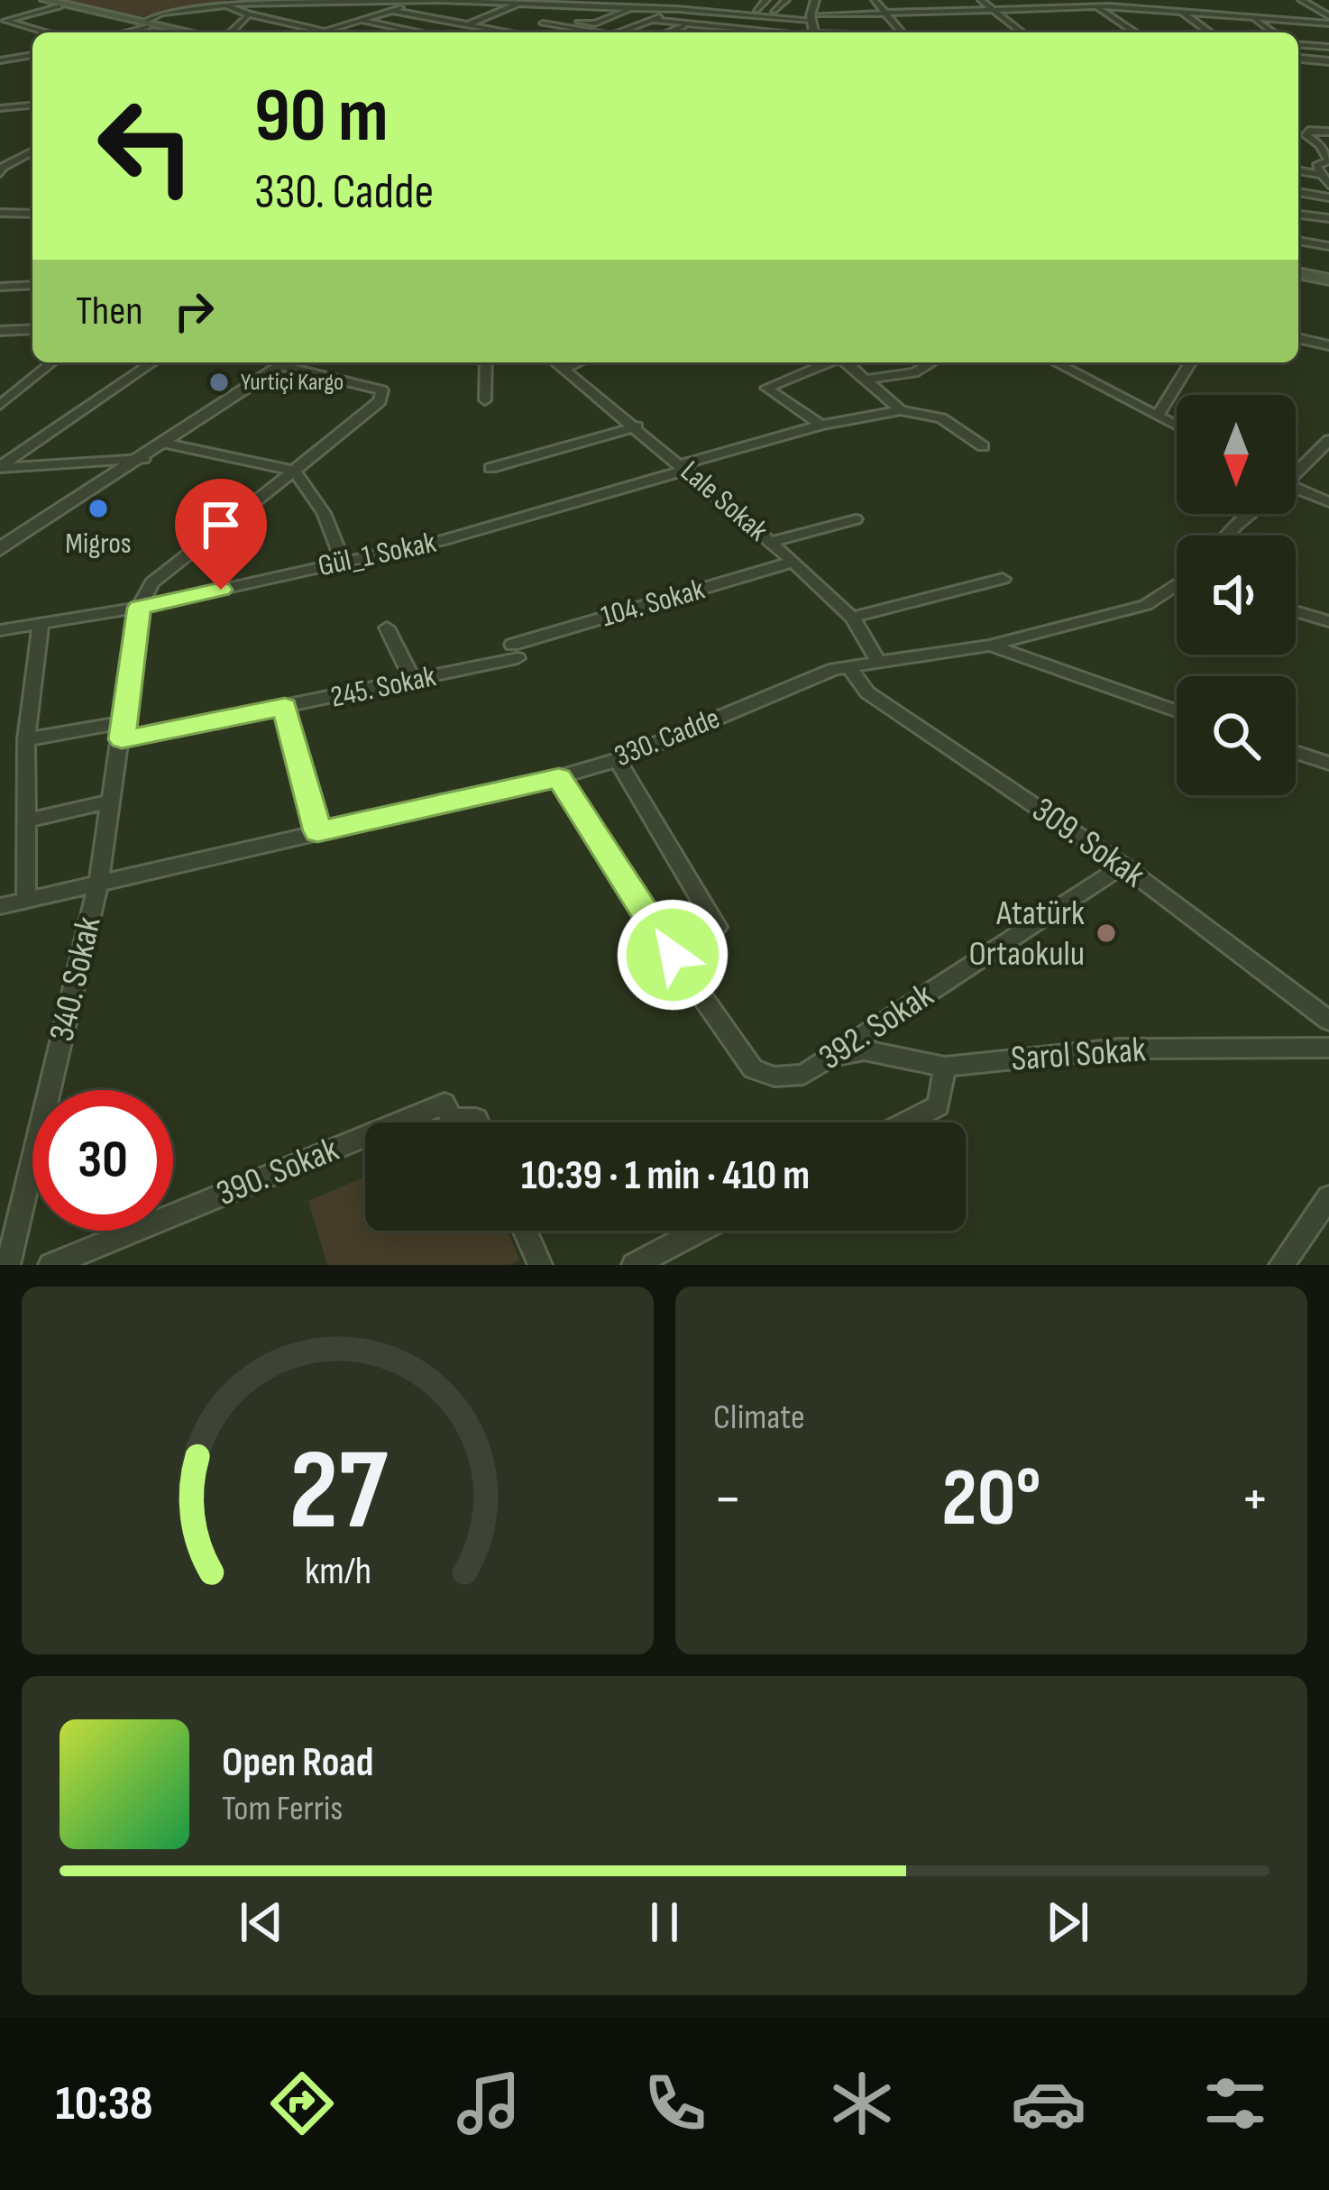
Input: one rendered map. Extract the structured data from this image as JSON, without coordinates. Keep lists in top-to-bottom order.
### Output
{
  "streets": {
    "street": [
      "Lale Sokak",
      "Gül_1 Sokak",
      "104. Sokak",
      "245. Sokak",
      "330. Cadde",
      "309. Sokak",
      "340. Sokak",
      "392. Sokak",
      "Sarol Sokak",
      "390. Sokak"
    ]
  },
  "crossings": [
    ["Lale Sokak", "Gül_1 Sokak"],
    ["Lale Sokak", "104. Sokak"],
    ["Lale Sokak", "330. Cadde"],
    ["Gül_1 Sokak", "340. Sokak"],
    ["104. Sokak", "245. Sokak"],
    ["245. Sokak", "340. Sokak"],
    ["330. Cadde", "309. Sokak"],
    ["330. Cadde", "340. Sokak"],
    ["330. Cadde", "392. Sokak"],
    ["309. Sokak", "392. Sokak"],
    ["392. Sokak", "Sarol Sokak"]
  ],
  "places": ["Yurtiçi Kargo", "Migros", "Atatürk Ortaokulu"],
  "north": "bottom",
  "page": {
    "turn": ["90 m", "330. Cadde"],
    "then": "Then",
    "limit": "30",
    "trip": "10:39 · 1 min · 410 m",
    "tile": "Climate",
    "heat": ["−", "20°", "+"],
    "song": ["Open Road", "Tom Ferris"],
    "tabs": "10:38",
    "gauge": ["27", "km/h"]
  }
}
